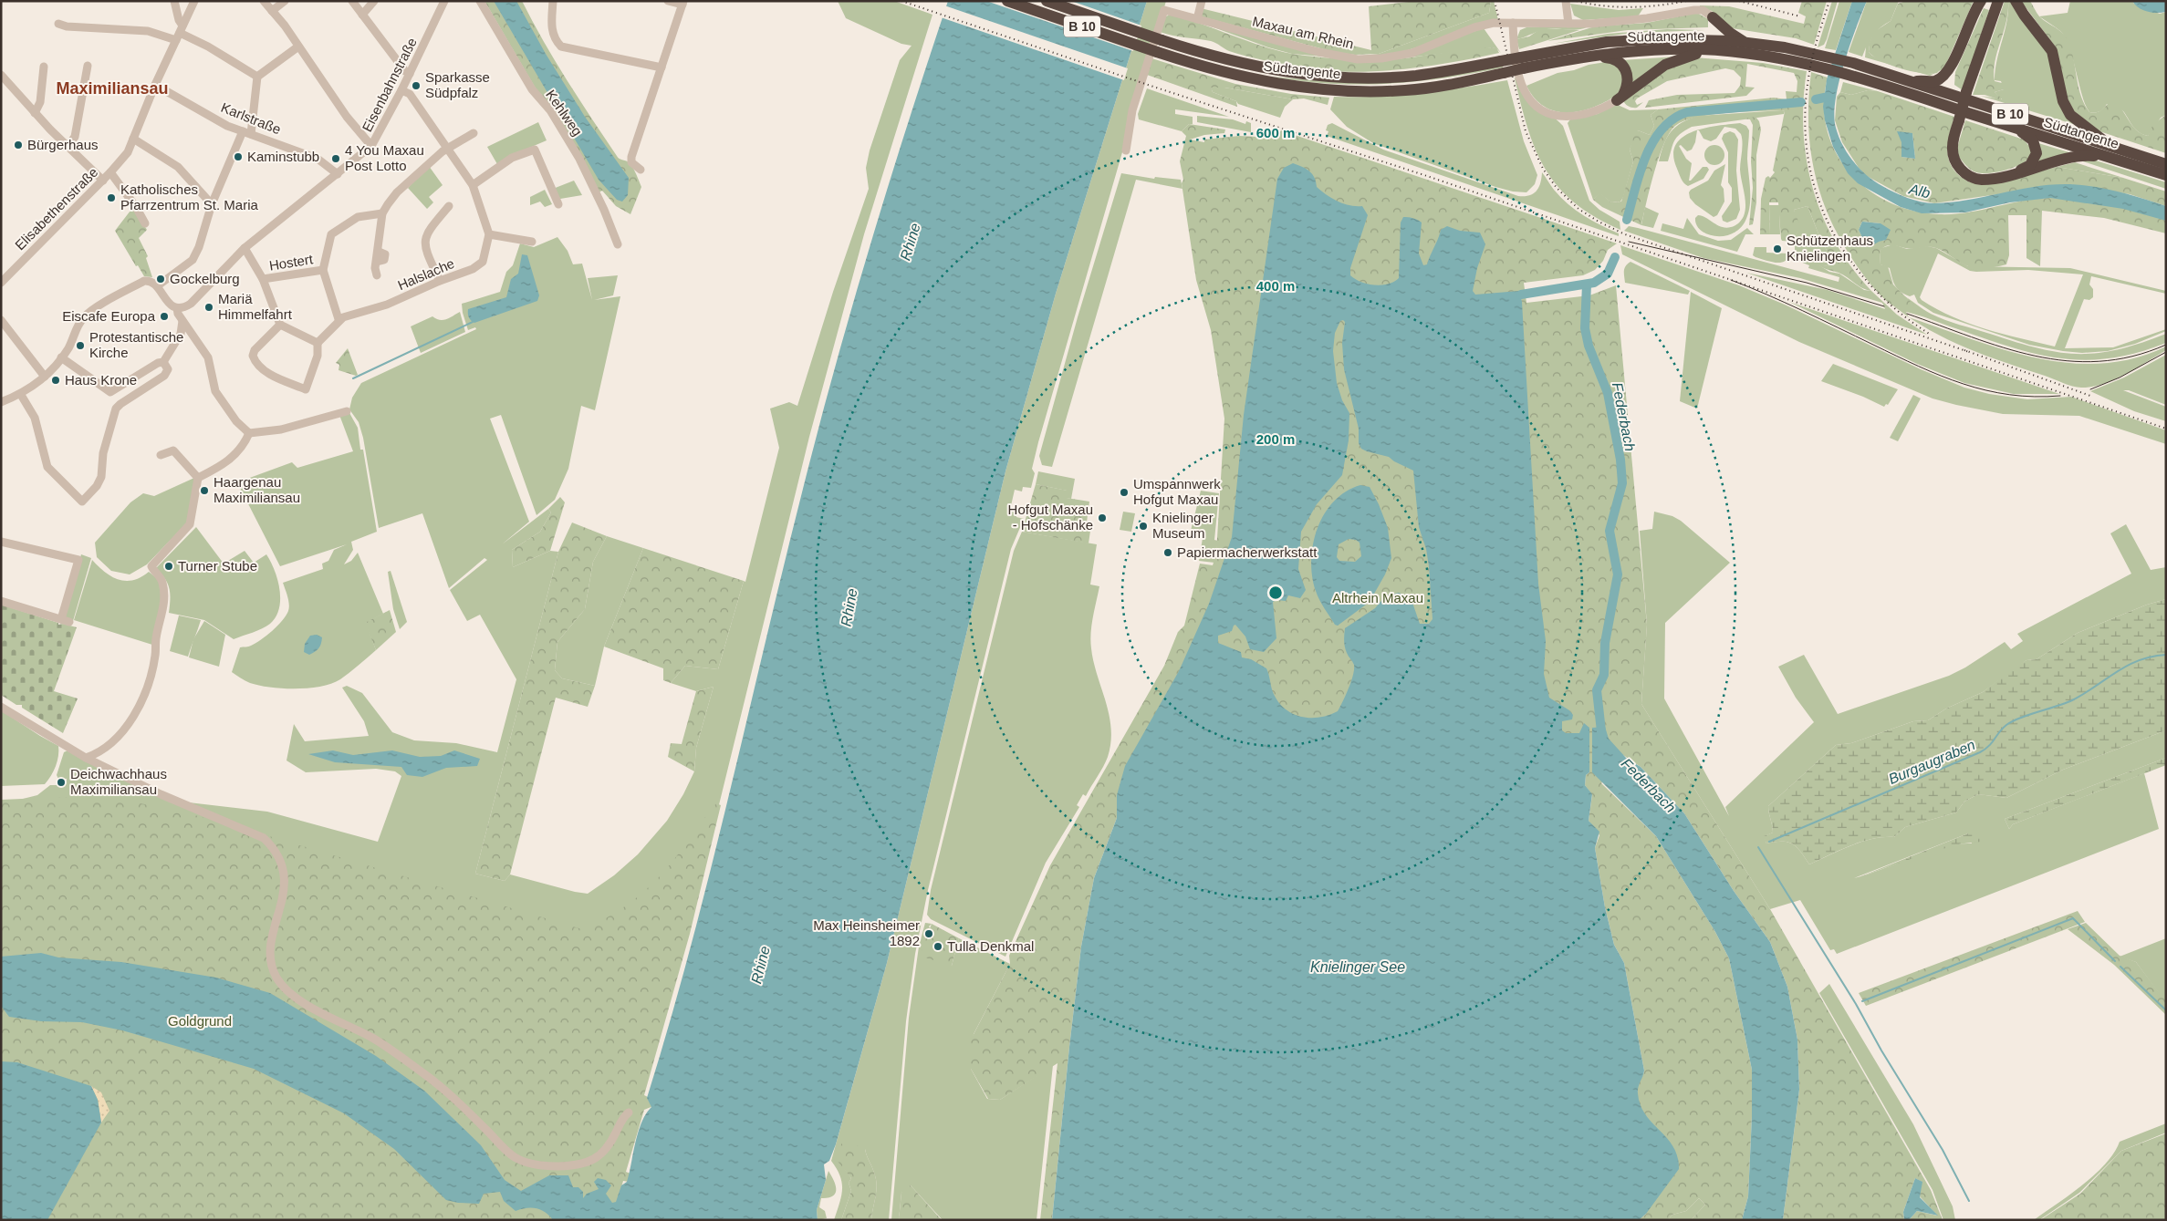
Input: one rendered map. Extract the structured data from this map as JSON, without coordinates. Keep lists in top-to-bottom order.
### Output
{
  "streets": {
    "highway": ["B 10", "Südtangente"],
    "street": [
      "Maxau am Rhein",
      "Eisenbahnstraße",
      "Kehlweg",
      "Karlstraße",
      "Elisabethenstraße",
      "Hostert",
      "Halslache"
    ]
  },
  "crossings": [
    ["Eisenbahnstraße", "Karlstraße"],
    ["Karlstraße", "Elisabethenstraße"]
  ],
  "districts": ["Maximiliansau"],
  "water": [
    "Alb",
    "Rhine",
    "Federbach",
    "Burgaugraben",
    "Knielinger See"
  ],
  "parks": ["Altrhein Maxau", "Goldgrund"],
  "places": [
    "Sparkasse Südpfalz",
    "Bürgerhaus",
    "Kaminstubb",
    "4 You Maxau Post Lotto",
    "Katholisches Pfarrzentrum St. Maria",
    "Schützenhaus Knielingen",
    "Gockelburg",
    "Mariä Himmelfahrt",
    "Eiscafe Europa",
    "Protestantische Kirche",
    "Haus Krone",
    "Haargenau Maximiliansau",
    "Umspannwerk Hofgut Maxau",
    "Hofgut Maxau - Hofschänke",
    "Knielinger Museum",
    "Papiermacherwerkstatt",
    "Turner Stube",
    "Deichwachhaus Maximiliansau",
    "Max Heinsheimer 1892",
    "Tulla Denkmal"
  ],
  "rings": ["600 m", "400 m", "200 m"]
}
